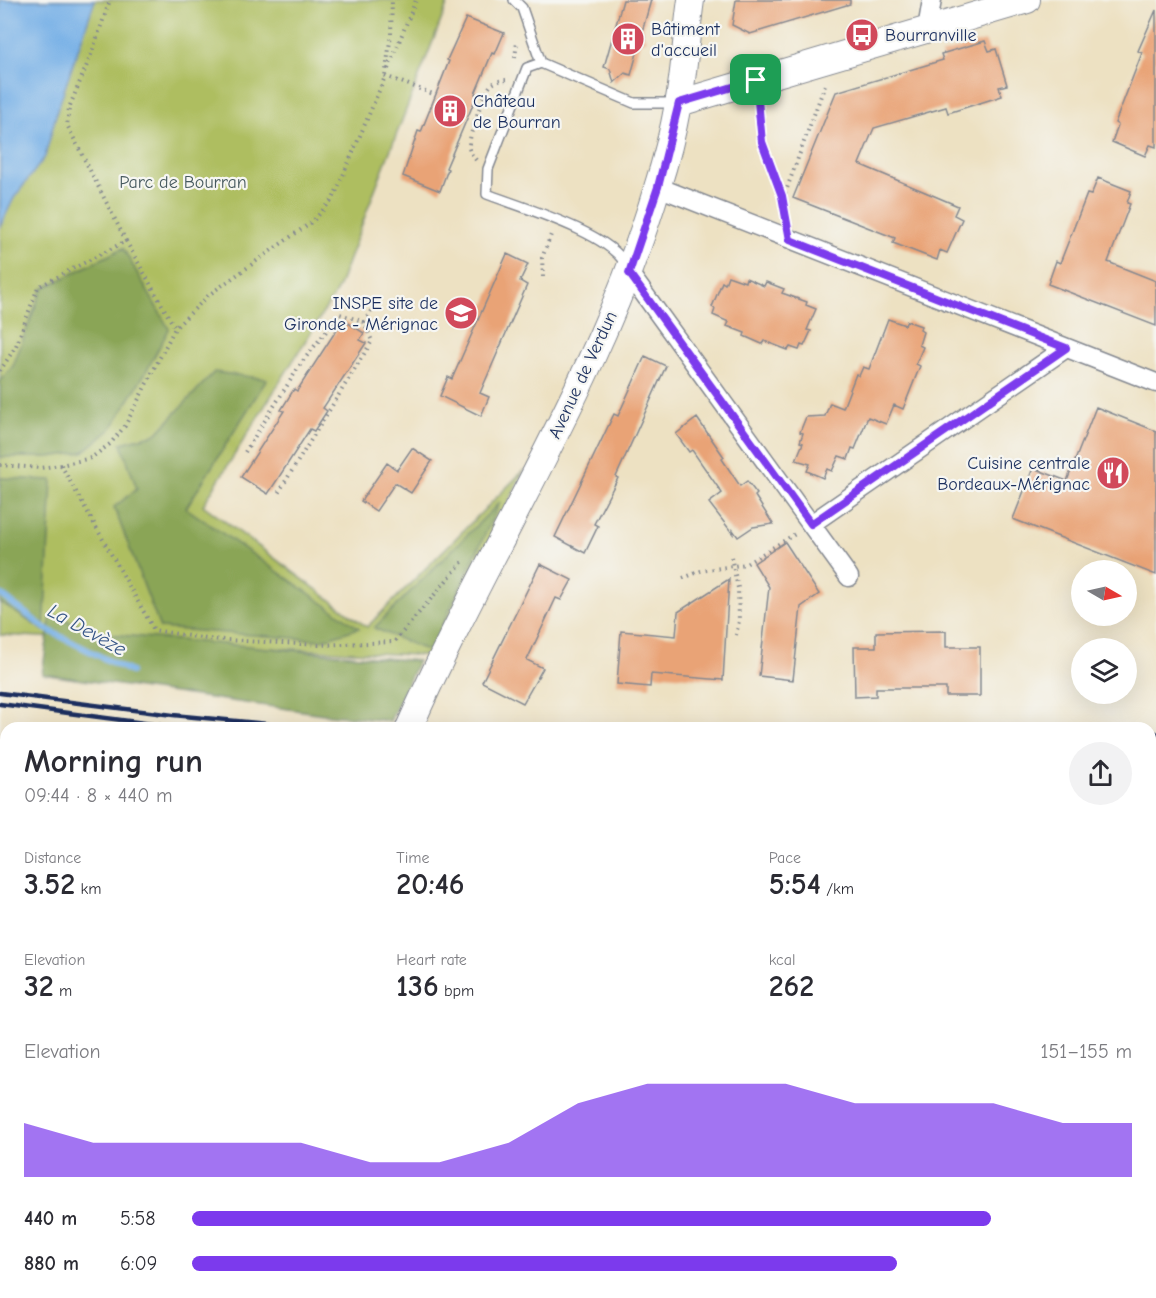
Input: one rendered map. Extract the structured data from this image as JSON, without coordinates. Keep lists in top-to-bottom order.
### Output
{
  "streets": {
    "main road": ["Avenue de Verdun"]
  },
  "water": ["La Devèze"],
  "parks": ["Parc de Bourran"],
  "places": {
    "bus stop": ["Bourranville"],
    "building": ["Bâtiment d'accueil", "Château de Bourran"],
    "school or university": ["INSPE site de Gironde - Mérignac"],
    "restaurant": ["Cuisine centrale Bordeaux-Mérignac"]
  },
  "north": "right",
  "page": {
    "heading": ["Morning run", "09:44 · 8 × 440 m"],
    "stats": [
      ["Distance", "3.52 km"],
      ["Time", "20:46"],
      ["Pace", "5:54 /km"],
      ["Elevation", "32 m"],
      ["Heart rate", "136 bpm"],
      ["kcal", "262"]
    ],
    "chart": ["Elevation", "151–155 m"],
    "list": [
      {
        "name": "440 m",
        "note": "5:58"
      },
      {
        "name": "880 m",
        "note": "6:09"
      }
    ]
  }
}
